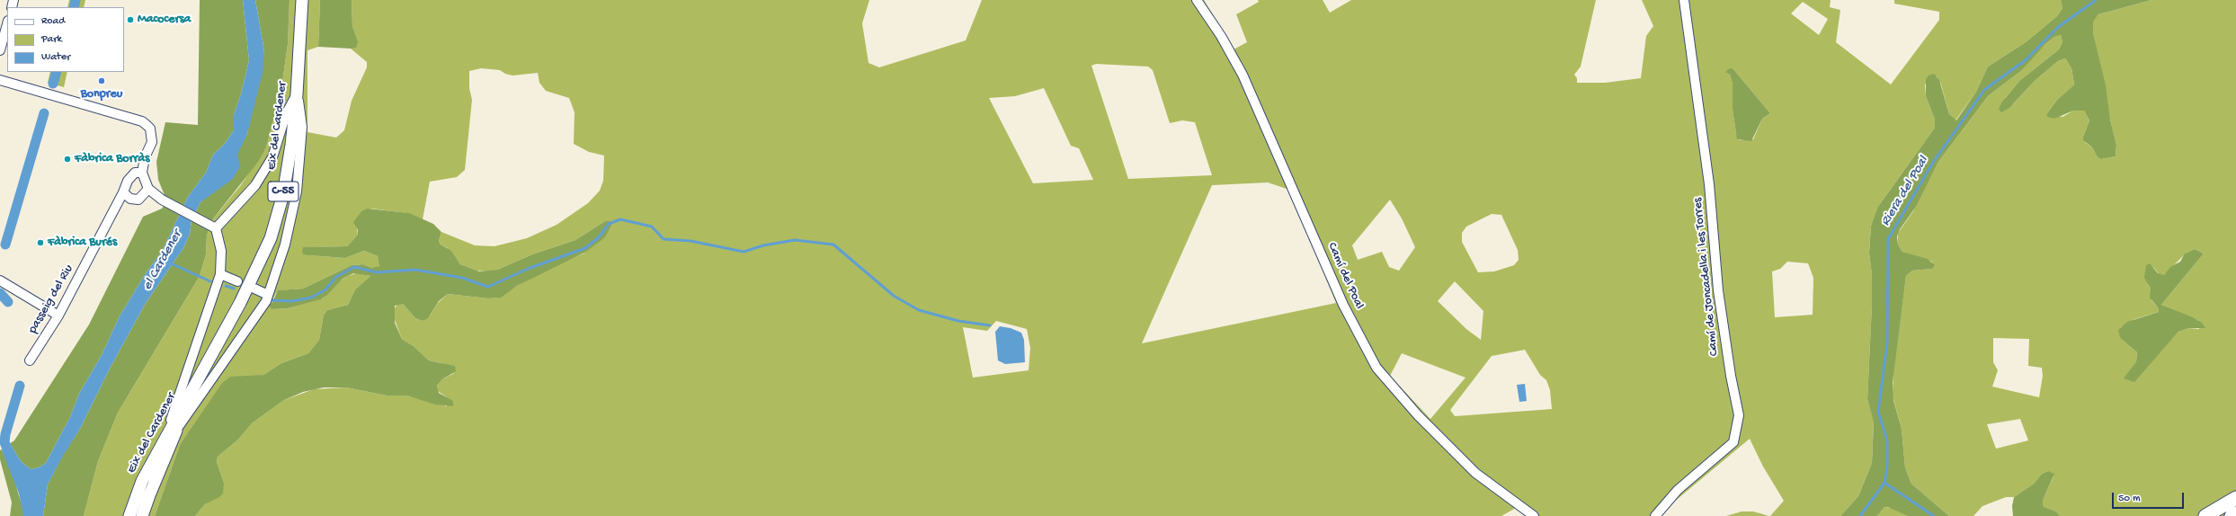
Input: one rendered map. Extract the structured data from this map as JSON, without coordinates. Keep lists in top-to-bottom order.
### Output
{
  "streets": {
    "main road": ["Eix del Cardener", "C-55"],
    "street": ["Camí del Poal", "Camí de Joncadella i les Torres", "passeig del Riu"]
  },
  "water": ["Riera del Poal", "el Cardener"],
  "places": [
    "Macocersa",
    "Bonpreu",
    "Fàbrica Borràs",
    "Fàbrica Burés"
  ],
  "legend": ["Road", "Park", "Water"],
  "scale_bar": "50 m"
}
